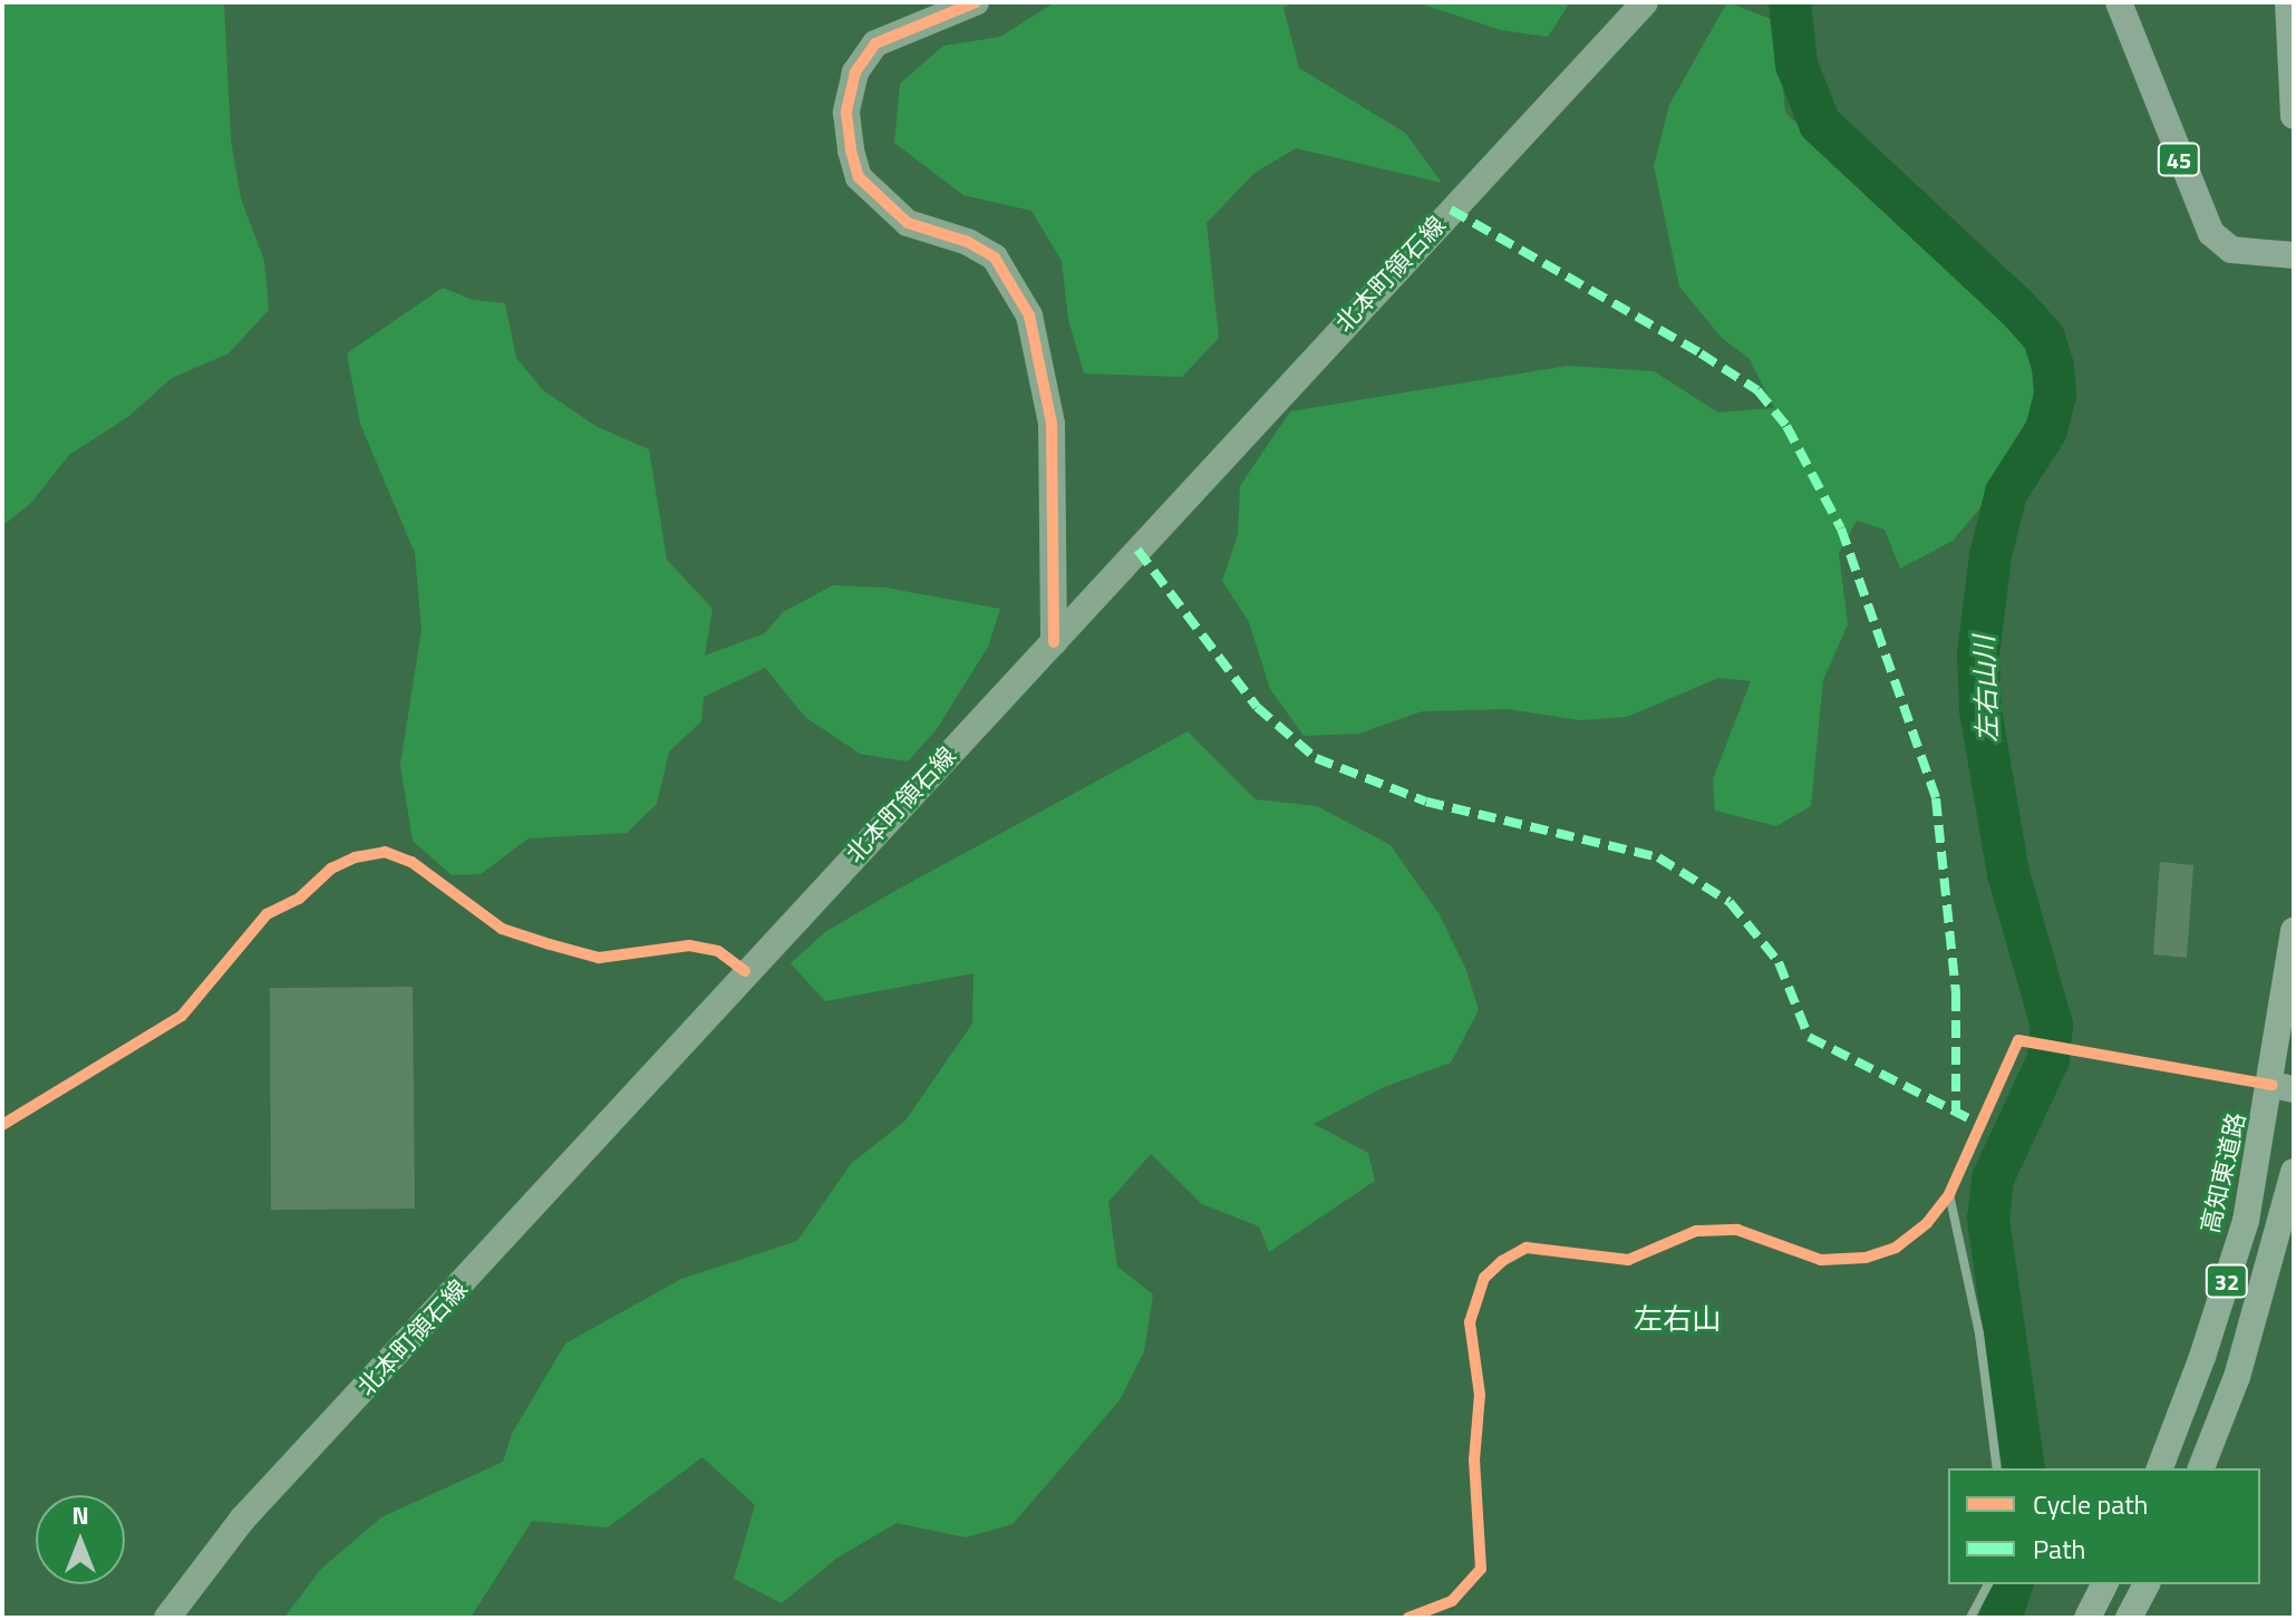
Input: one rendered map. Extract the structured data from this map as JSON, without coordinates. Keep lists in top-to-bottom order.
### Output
{
  "streets": {
    "highway": ["高知東道路", "32"],
    "main road": ["45", "北本町領石線"]
  },
  "districts": ["左右山"],
  "water": ["左右山川"],
  "legend": ["Cycle path", "Path"],
  "north": "top"
}
